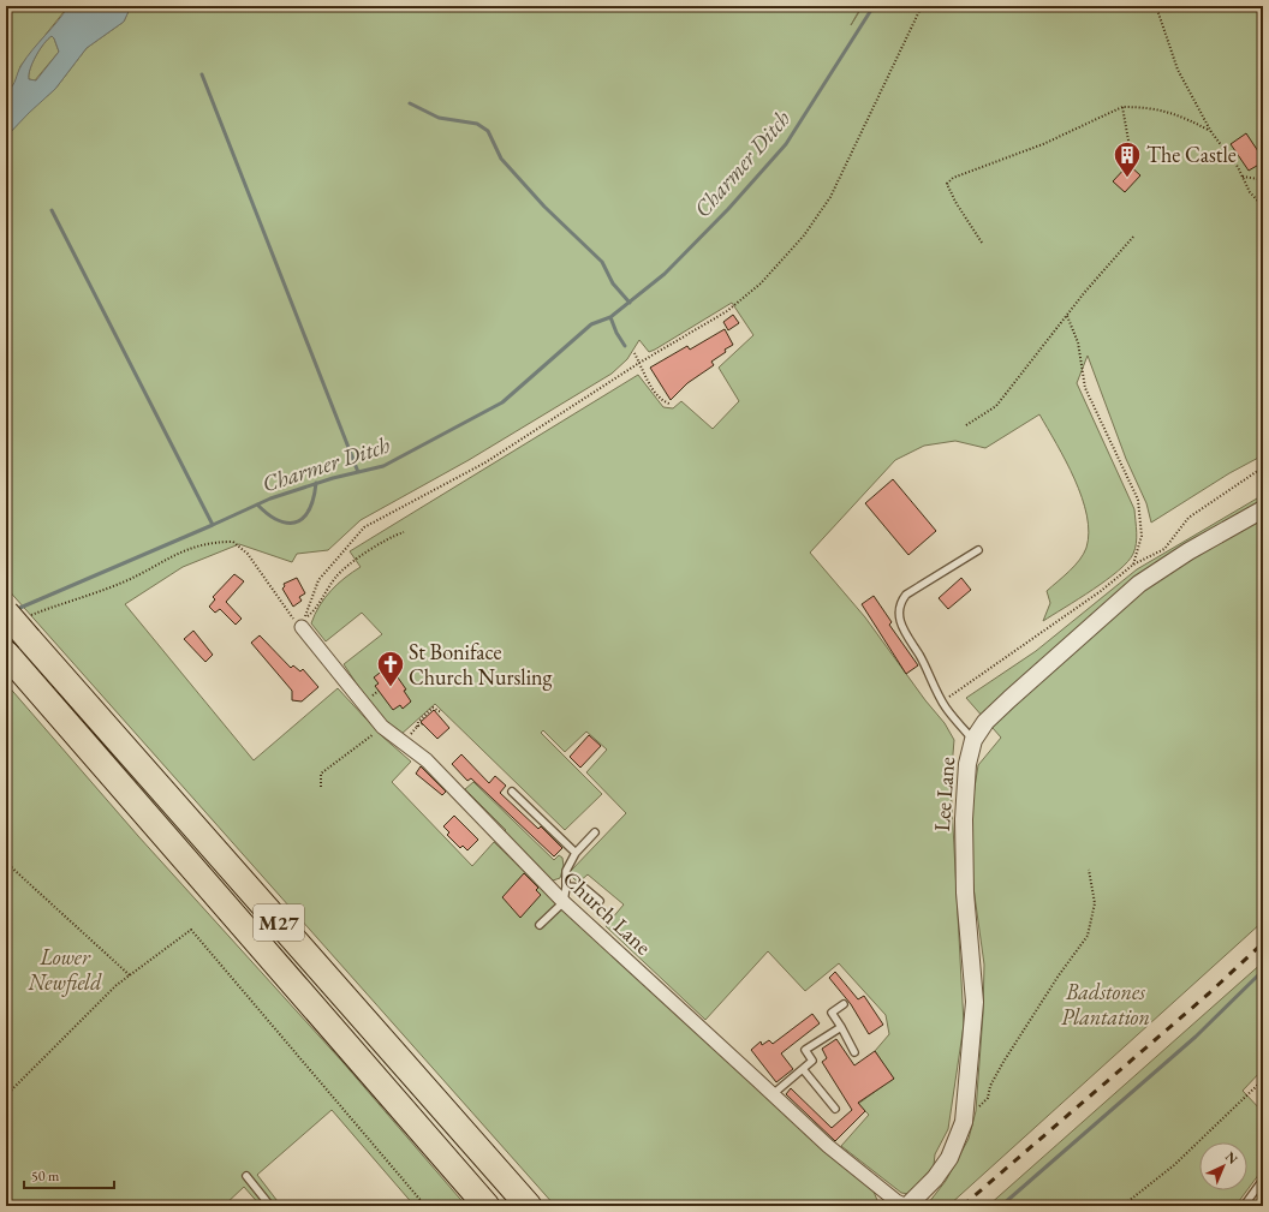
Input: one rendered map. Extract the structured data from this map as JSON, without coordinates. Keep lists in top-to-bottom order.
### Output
{
  "streets": {
    "highway": ["M27"],
    "street": ["Lee Lane", "Church Lane"]
  },
  "crossings": [
    ["Lee Lane", "Church Lane"]
  ],
  "water": ["Charmer Ditch"],
  "parks": ["Lower Newfield", "Badstones Plantation"],
  "places": {
    "building": ["The Castle"],
    "church": ["St Boniface Church Nursling"]
  },
  "scale_bar": "50 m",
  "north": "top right"
}
